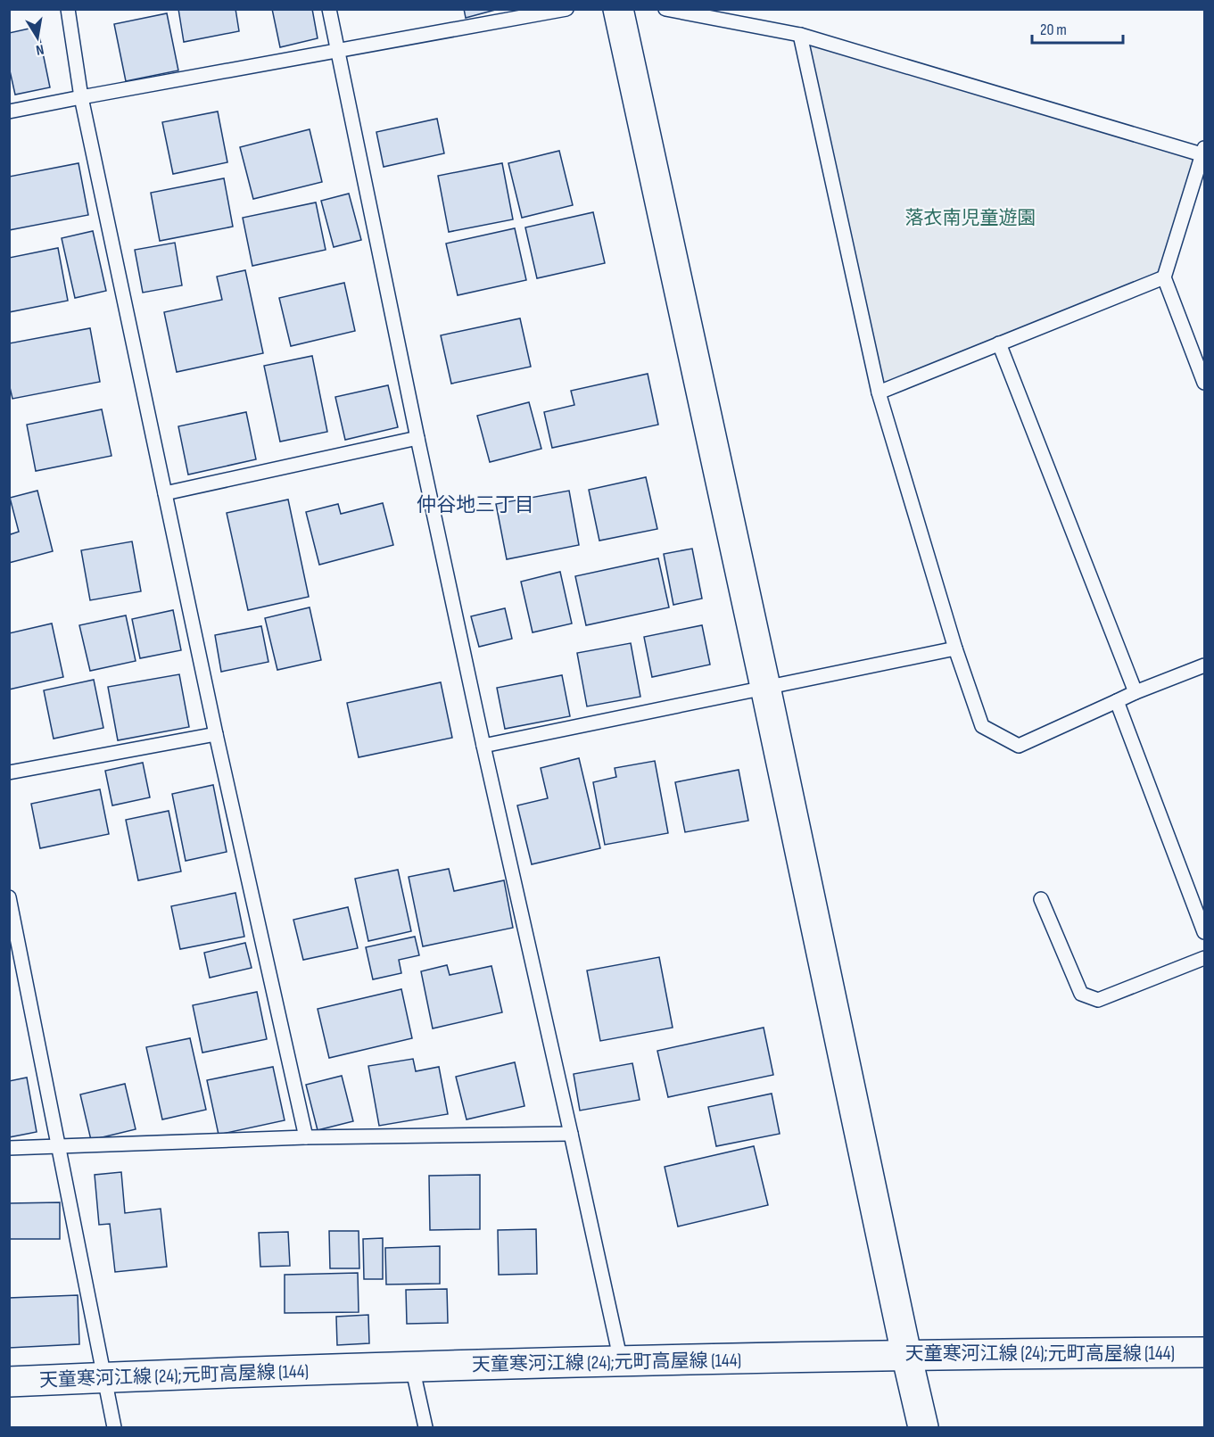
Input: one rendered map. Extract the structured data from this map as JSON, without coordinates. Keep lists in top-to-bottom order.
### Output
{
  "streets": {
    "street": ["天童寒河江線 (24);元町高屋線 (144)"]
  },
  "districts": ["仲谷地三丁目"],
  "parks": ["落衣南児童遊園"],
  "scale_bar": "20 m",
  "north": "bottom"
}
